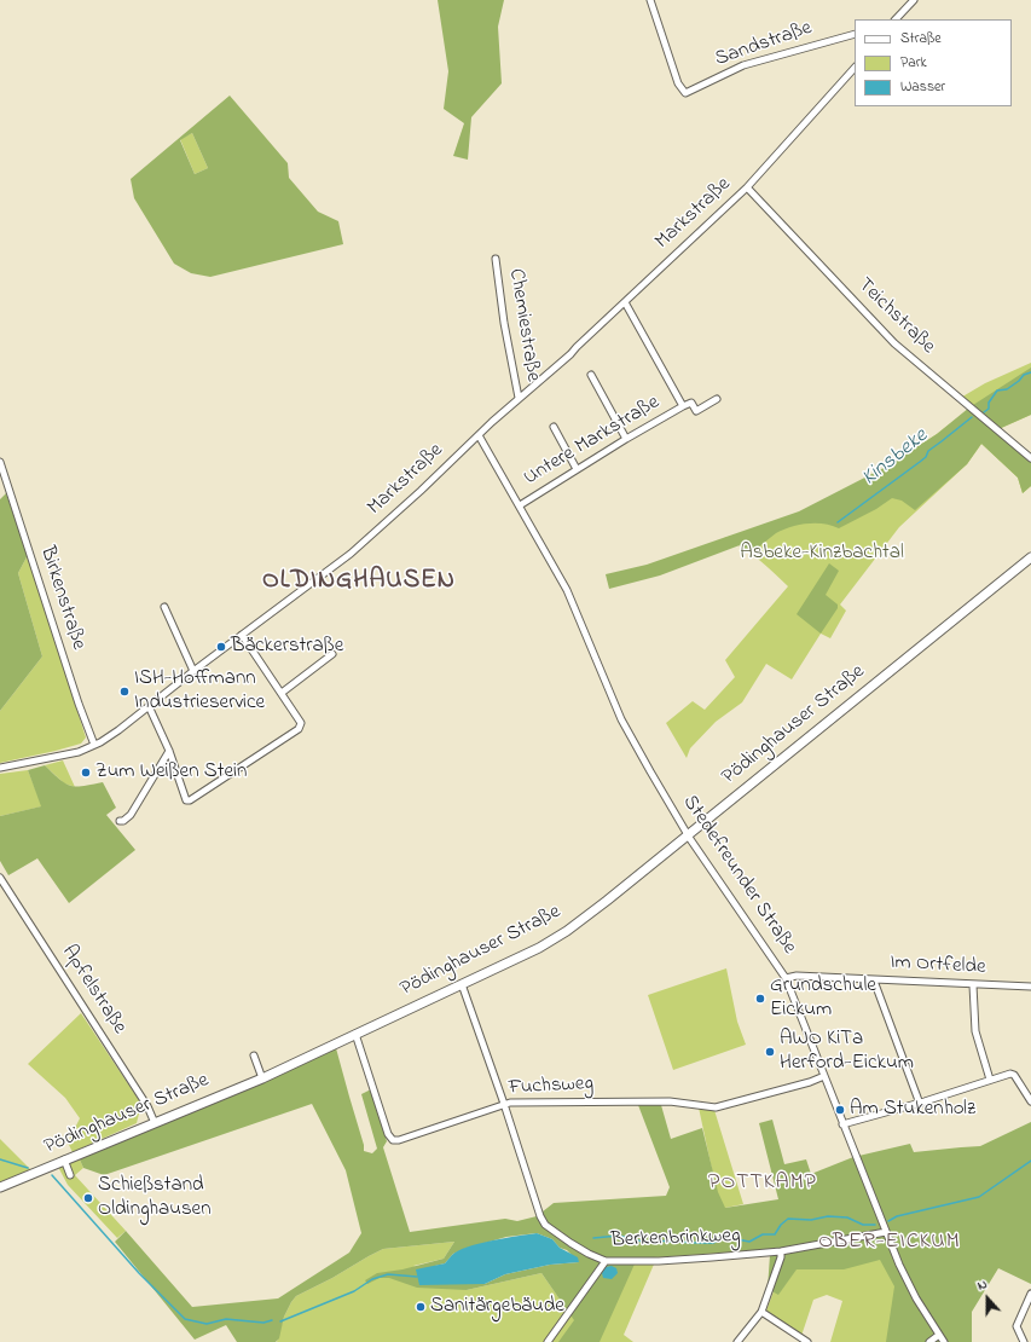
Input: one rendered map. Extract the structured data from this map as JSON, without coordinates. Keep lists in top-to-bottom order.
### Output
{
  "streets": {
    "street": [
      "Sandstraße",
      "Markstraße",
      "Teichstraße",
      "Chemiestraße",
      "Untere Markstraße",
      "Birkenstraße",
      "Pödinghauser Straße",
      "Stedefreunder Straße",
      "Im Ortfelde",
      "Apfelstraße",
      "Fuchsweg",
      "Berkenbrinkweg"
    ]
  },
  "crossings": [
    ["Markstraße", "Teichstraße"],
    ["Markstraße", "Chemiestraße"],
    ["Markstraße", "Untere Markstraße"],
    ["Markstraße", "Birkenstraße"],
    ["Markstraße", "Stedefreunder Straße"],
    ["Untere Markstraße", "Stedefreunder Straße"],
    ["Pödinghauser Straße", "Stedefreunder Straße"],
    ["Pödinghauser Straße", "Apfelstraße"],
    ["Pödinghauser Straße", "Fuchsweg"],
    ["Pödinghauser Straße", "Berkenbrinkweg"],
    ["Stedefreunder Straße", "Im Ortfelde"],
    ["Stedefreunder Straße", "Fuchsweg"],
    ["Stedefreunder Straße", "Berkenbrinkweg"],
    ["Fuchsweg", "Berkenbrinkweg"]
  ],
  "districts": ["OLDINGHAUSEN", "POTTKAMP", "OBER-EICKUM"],
  "water": ["Kinsbeke"],
  "parks": ["Asbeke-Kinzbachtal"],
  "places": [
    "Bäckerstraße",
    "ISH-Hoffmann Industrieservice",
    "Zum Weißen Stein",
    "Grundschule Eickum",
    "AWO KiTa Herford-Eickum",
    "Am Stukenholz",
    "Schießstand Oldinghausen",
    "Sanitärgebäude"
  ],
  "legend": ["Straße", "Park", "Wasser"],
  "north": "top"
}
